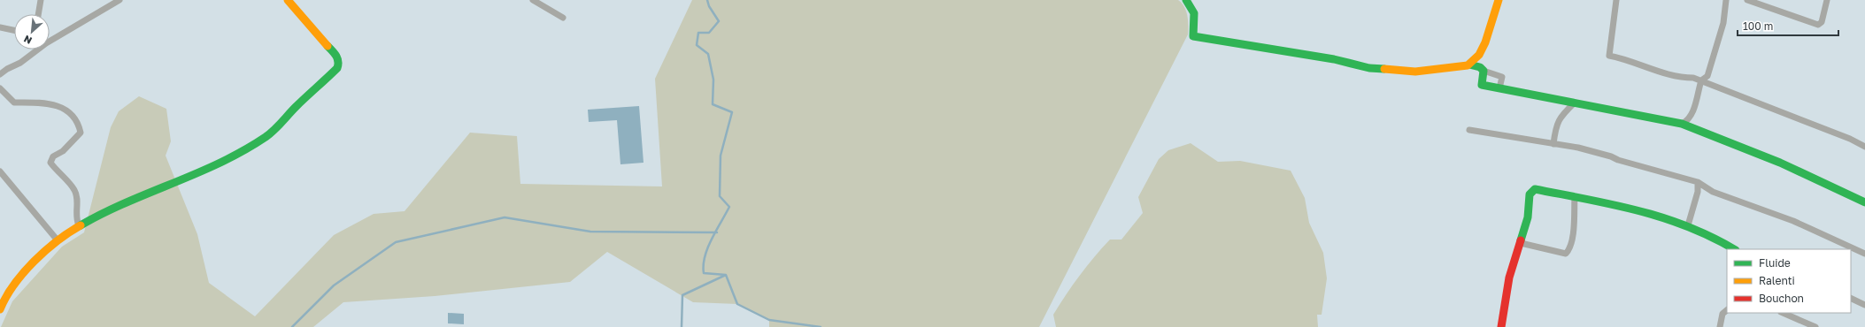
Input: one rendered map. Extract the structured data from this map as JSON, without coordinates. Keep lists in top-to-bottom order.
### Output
{
  "legend": ["Fluide", "Ralenti", "Bouchon"],
  "scale_bar": "100 m",
  "north": "bottom left"
}
